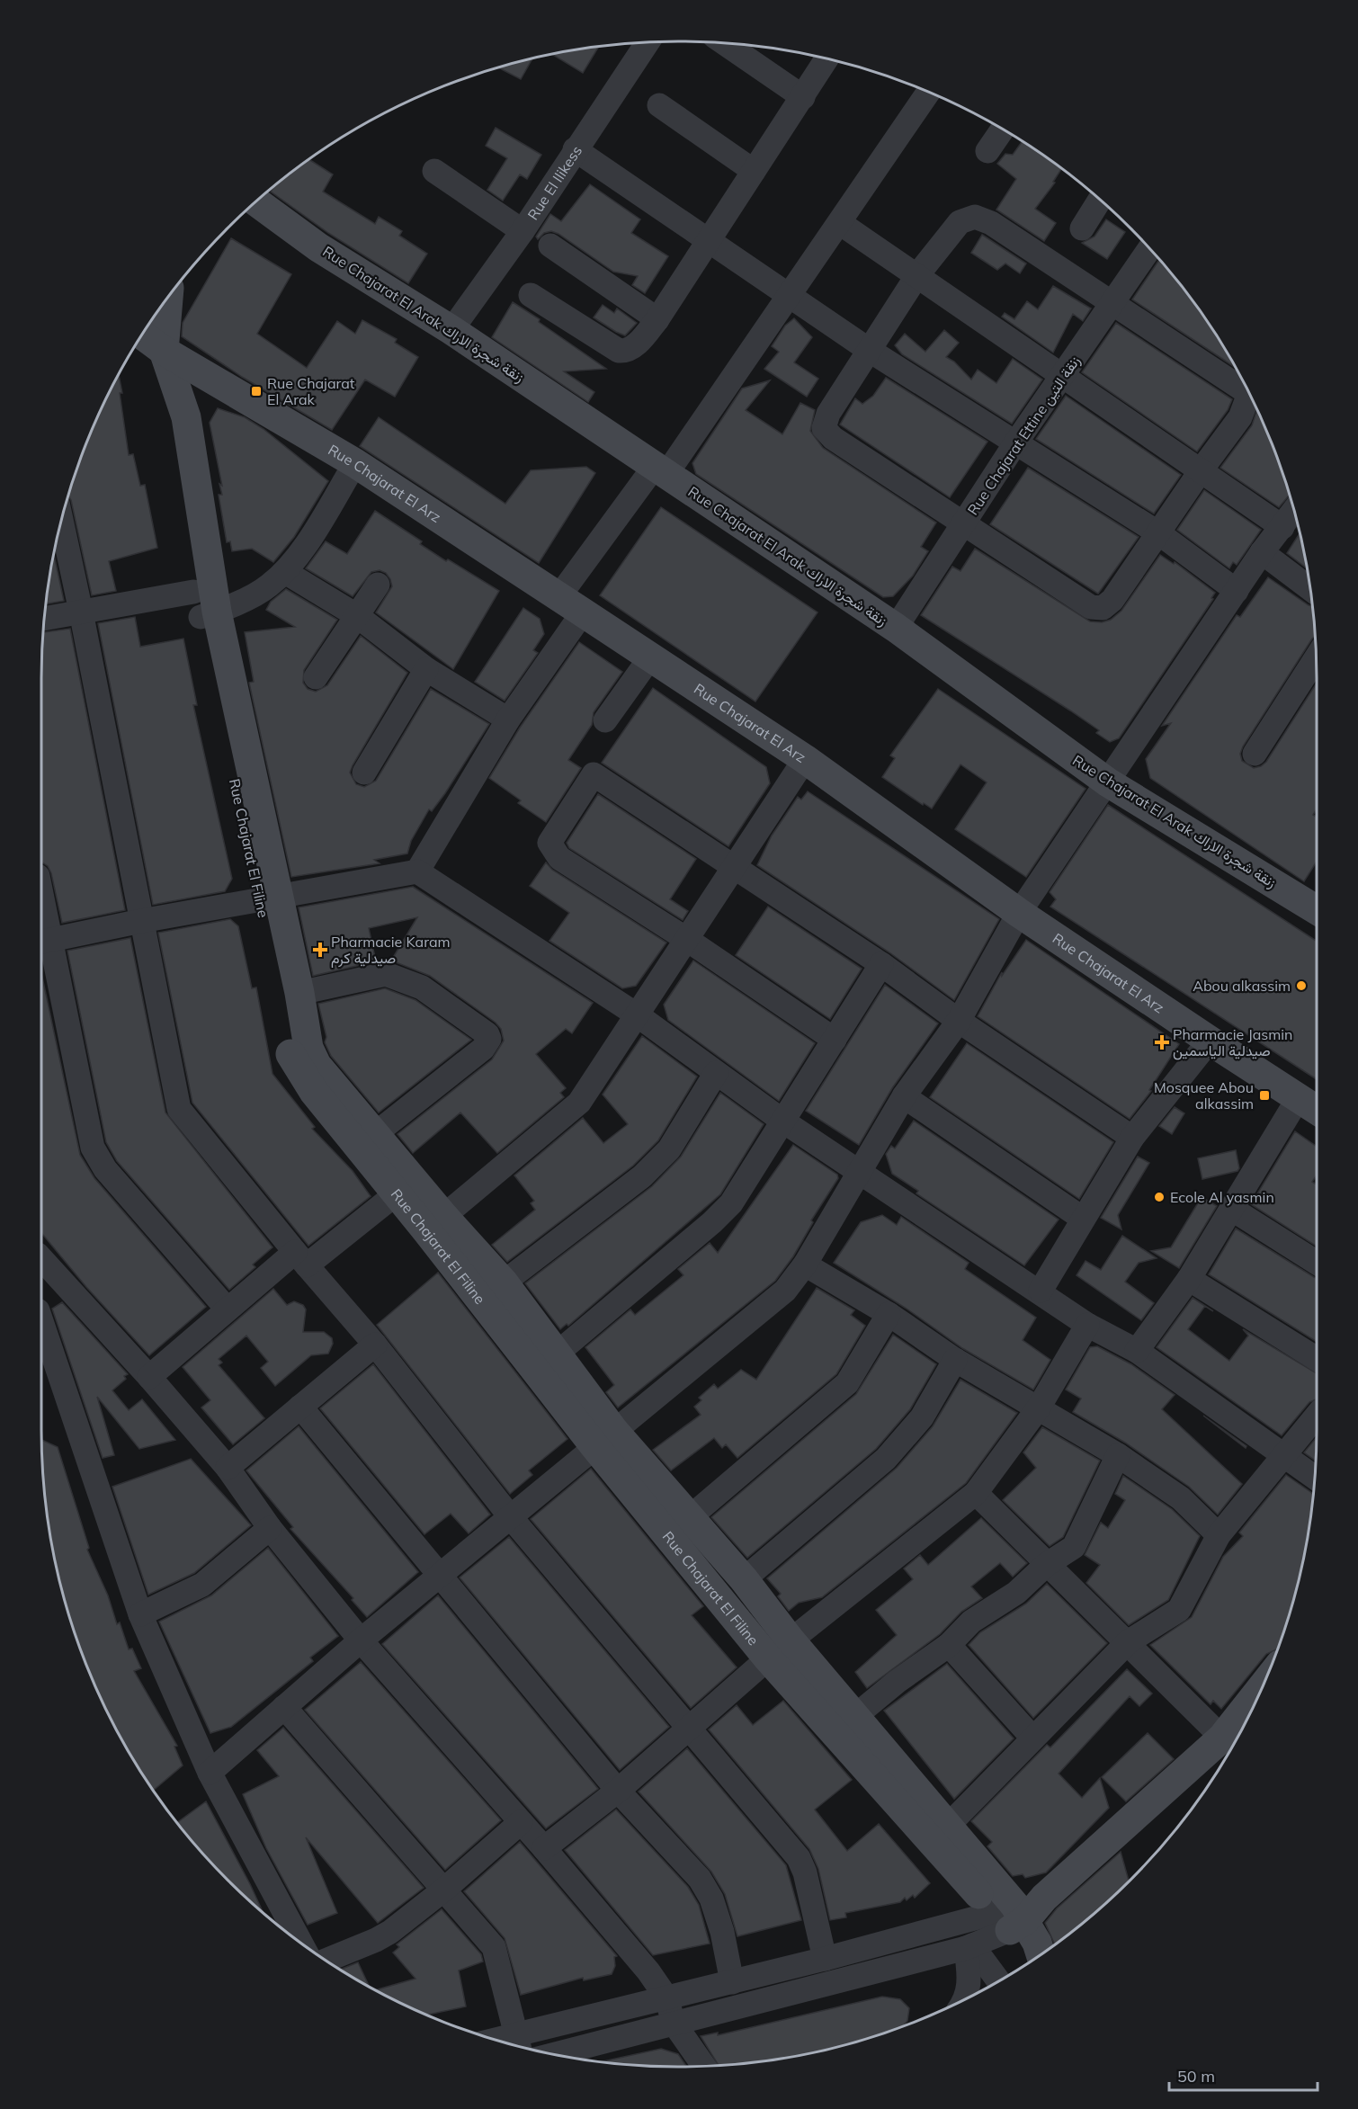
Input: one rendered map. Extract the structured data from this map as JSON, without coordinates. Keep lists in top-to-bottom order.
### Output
{
  "streets": {
    "street": [
      "Rue El Ilikess",
      "Rue Chajarat El Arak زنقة شجرة الاراك",
      "Rue Chajarat Ettine زنقة التين",
      "Rue Chajarat El Arz",
      "Rue Chajarat El Filine"
    ]
  },
  "crossings": [
    ["Rue El Ilikess", "Rue Chajarat El Arak زنقة شجرة الاراك"],
    ["Rue Chajarat El Arak زنقة شجرة الاراك", "Rue Chajarat Ettine زنقة التين"],
    ["Rue Chajarat El Arz", "Rue Chajarat El Filine"]
  ],
  "places": {
    "transit": ["Rue Chajarat El Arak", "Mosquee Abou alkassim"],
    "health": ["Pharmacie Karam صيدلية كرم", "Pharmacie Jasmin صيدلية الياسمين"],
    "other": ["Abou alkassim", "Ecole Al yasmin"]
  },
  "scale_bar": "50 m"
}
